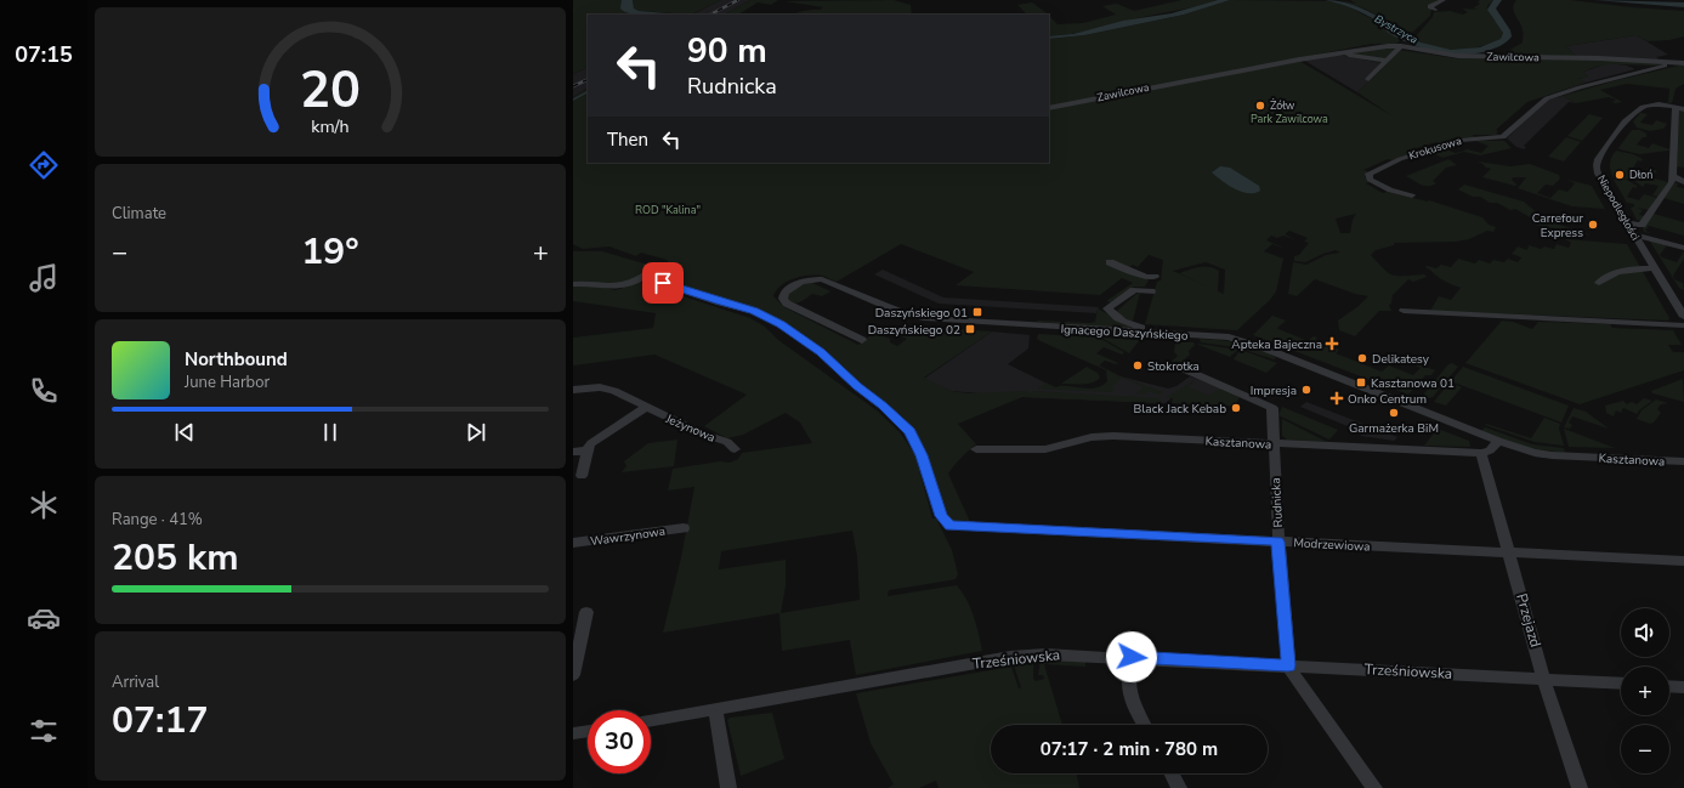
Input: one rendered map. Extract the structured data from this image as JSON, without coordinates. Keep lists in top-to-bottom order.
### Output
{
  "streets": {
    "street": [
      "Zawilcowa",
      "Krokusowa",
      "Niepodległości",
      "Ignacego Daszyńskiego",
      "Jeżynowa",
      "Kasztanowa",
      "Rudnicka",
      "Wawrzynowa",
      "Modrzewiowa",
      "Przejazd",
      "Trześniowska"
    ]
  },
  "crossings": [
    ["Zawilcowa", "Krokusowa"],
    ["Ignacego Daszyńskiego", "Kasztanowa"],
    ["Kasztanowa", "Rudnicka"],
    ["Kasztanowa", "Przejazd"],
    ["Rudnicka", "Modrzewiowa"],
    ["Rudnicka", "Trześniowska"],
    ["Modrzewiowa", "Przejazd"],
    ["Przejazd", "Trześniowska"]
  ],
  "water": ["Bystrzyca"],
  "parks": ["Park Zawilcowa", "ROD \"Kalina\""],
  "places": {
    "other": [
      "Żółw",
      "Dłoń",
      "Carrefour Express",
      "Delikatesy",
      "Stokrotka",
      "Impresja",
      "Black Jack Kebab",
      "Garmażerka BiM"
    ],
    "transit": ["Daszyńskiego 01", "Daszyńskiego 02", "Kasztanowa 01"],
    "health": ["Apteka Bajeczna", "Onko Centrum"]
  },
  "page": {
    "tabs": "07:15",
    "turn": ["90 m", "Rudnicka"],
    "then": "Then",
    "tile": [
      "Climate",
      ["Range · 41%", "205 km"],
      ["Arrival", "07:17"]
    ],
    "heat": ["−", "19°", "+"],
    "song": ["Northbound", "June Harbor"],
    "map_buttons": ["+", "−"],
    "limit": "30",
    "trip": "07:17 · 2 min · 780 m",
    "gauge": ["20", "km/h"]
  }
}
